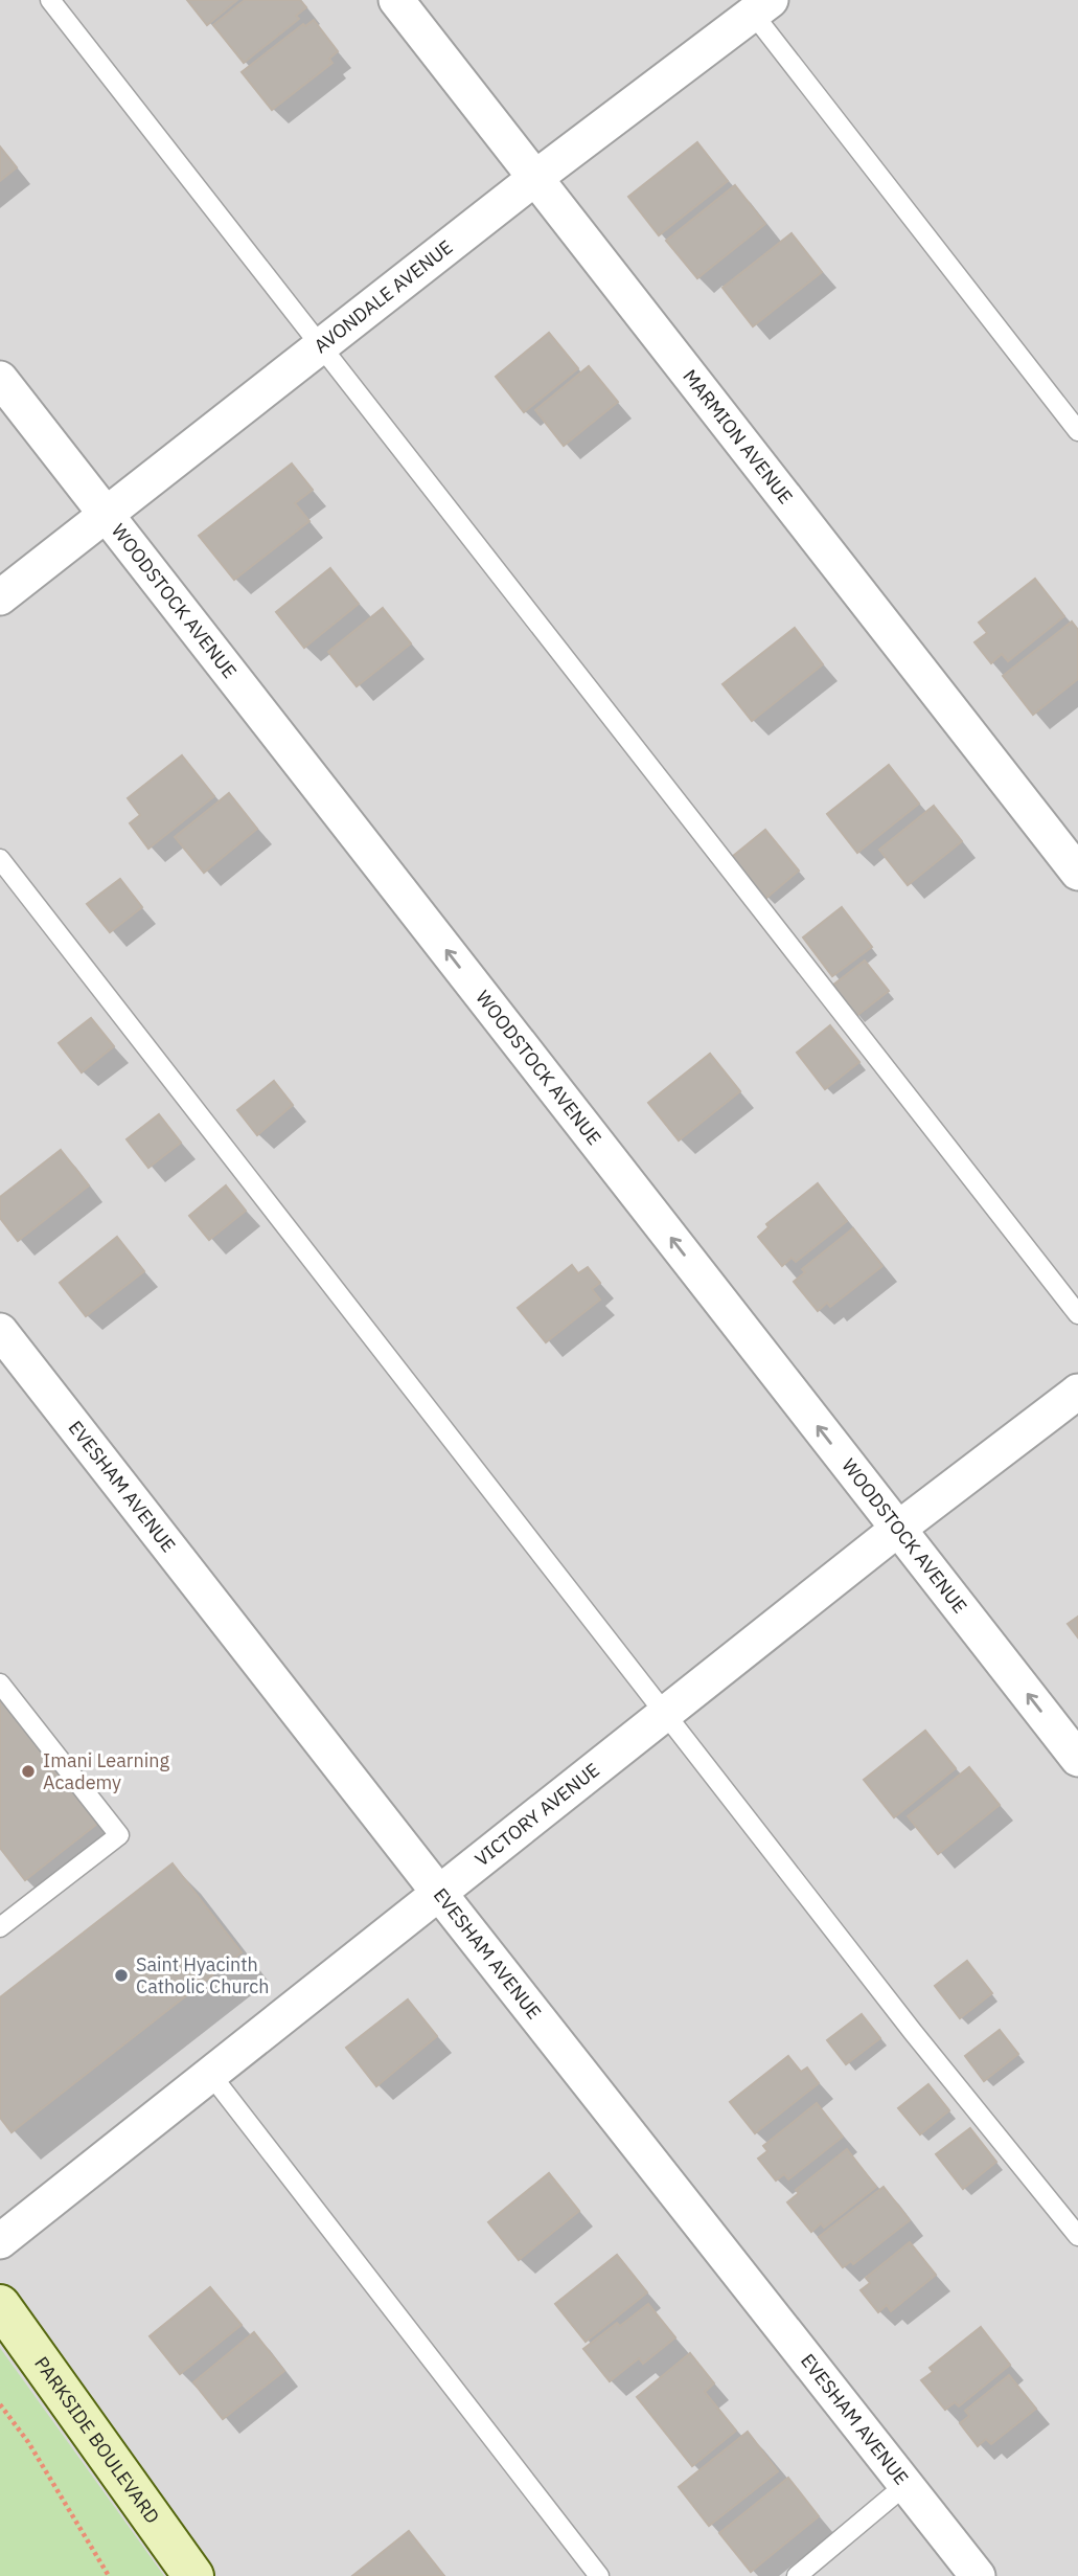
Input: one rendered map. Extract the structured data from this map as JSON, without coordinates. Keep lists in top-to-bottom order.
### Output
{
  "streets": {
    "street": [
      "AVONDALE AVENUE",
      "MARMION AVENUE",
      "WOODSTOCK AVENUE",
      "EVESHAM AVENUE",
      "VICTORY AVENUE",
      "PARKSIDE BOULEVARD"
    ]
  },
  "crossings": [
    ["AVONDALE AVENUE", "MARMION AVENUE"],
    ["AVONDALE AVENUE", "WOODSTOCK AVENUE"],
    ["WOODSTOCK AVENUE", "VICTORY AVENUE"],
    ["EVESHAM AVENUE", "VICTORY AVENUE"]
  ],
  "one_way": ["WOODSTOCK AVENUE"],
  "places": ["Imani Learning Academy", "Saint Hyacinth Catholic Church"]
}
